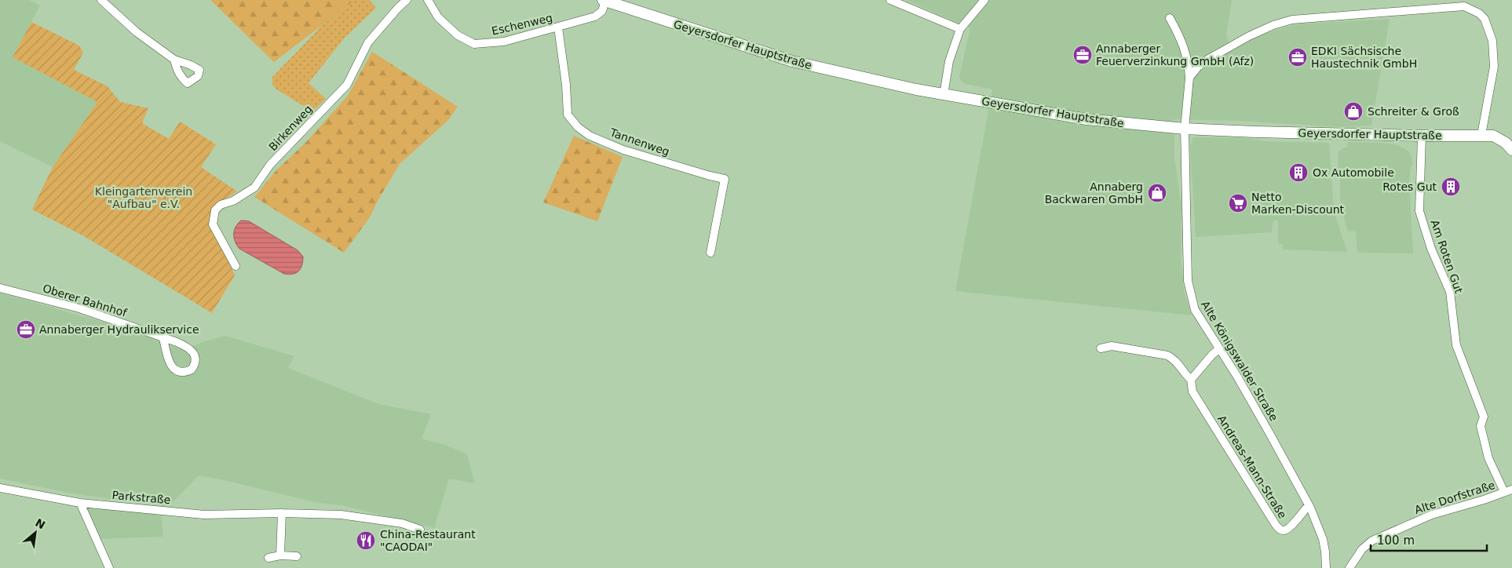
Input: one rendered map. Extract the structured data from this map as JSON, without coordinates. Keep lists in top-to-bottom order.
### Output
{
  "streets": {
    "main road": ["Geyersdorfer Hauptstraße"],
    "street": [
      "Eschenweg",
      "Birkenweg",
      "Tannenweg",
      "Am Roten Gut",
      "Oberer Bahnhof",
      "Alte Königswalder Straße",
      "Andreas-Mann-Straße",
      "Parkstraße",
      "Alte Dorfstraße"
    ]
  },
  "crossings": [
    ["Eschenweg", "Geyersdorfer Hauptstraße"],
    ["Eschenweg", "Tannenweg"],
    ["Geyersdorfer Hauptstraße", "Am Roten Gut"],
    ["Geyersdorfer Hauptstraße", "Alte Königswalder Straße"],
    ["Am Roten Gut", "Alte Dorfstraße"],
    ["Alte Königswalder Straße", "Andreas-Mann-Straße"]
  ],
  "parks": ["Kleingartenverein \"Aufbau\" e.V."],
  "places": {
    "office": ["Annaberger Feuerverzinkung GmbH (Afz)", "EDKI Sächsische Haustechnik GmbH", "Annaberger Hydraulikservice"],
    "shop": ["Schreiter & Groß", "Annaberg Backwaren GmbH"],
    "building": ["Ox Automobile", "Rotes Gut"],
    "supermarket": ["Netto Marken-Discount"],
    "restaurant": ["China-Restaurant \"CAODAI\""]
  },
  "scale_bar": "100 m",
  "north": "top right"
}
